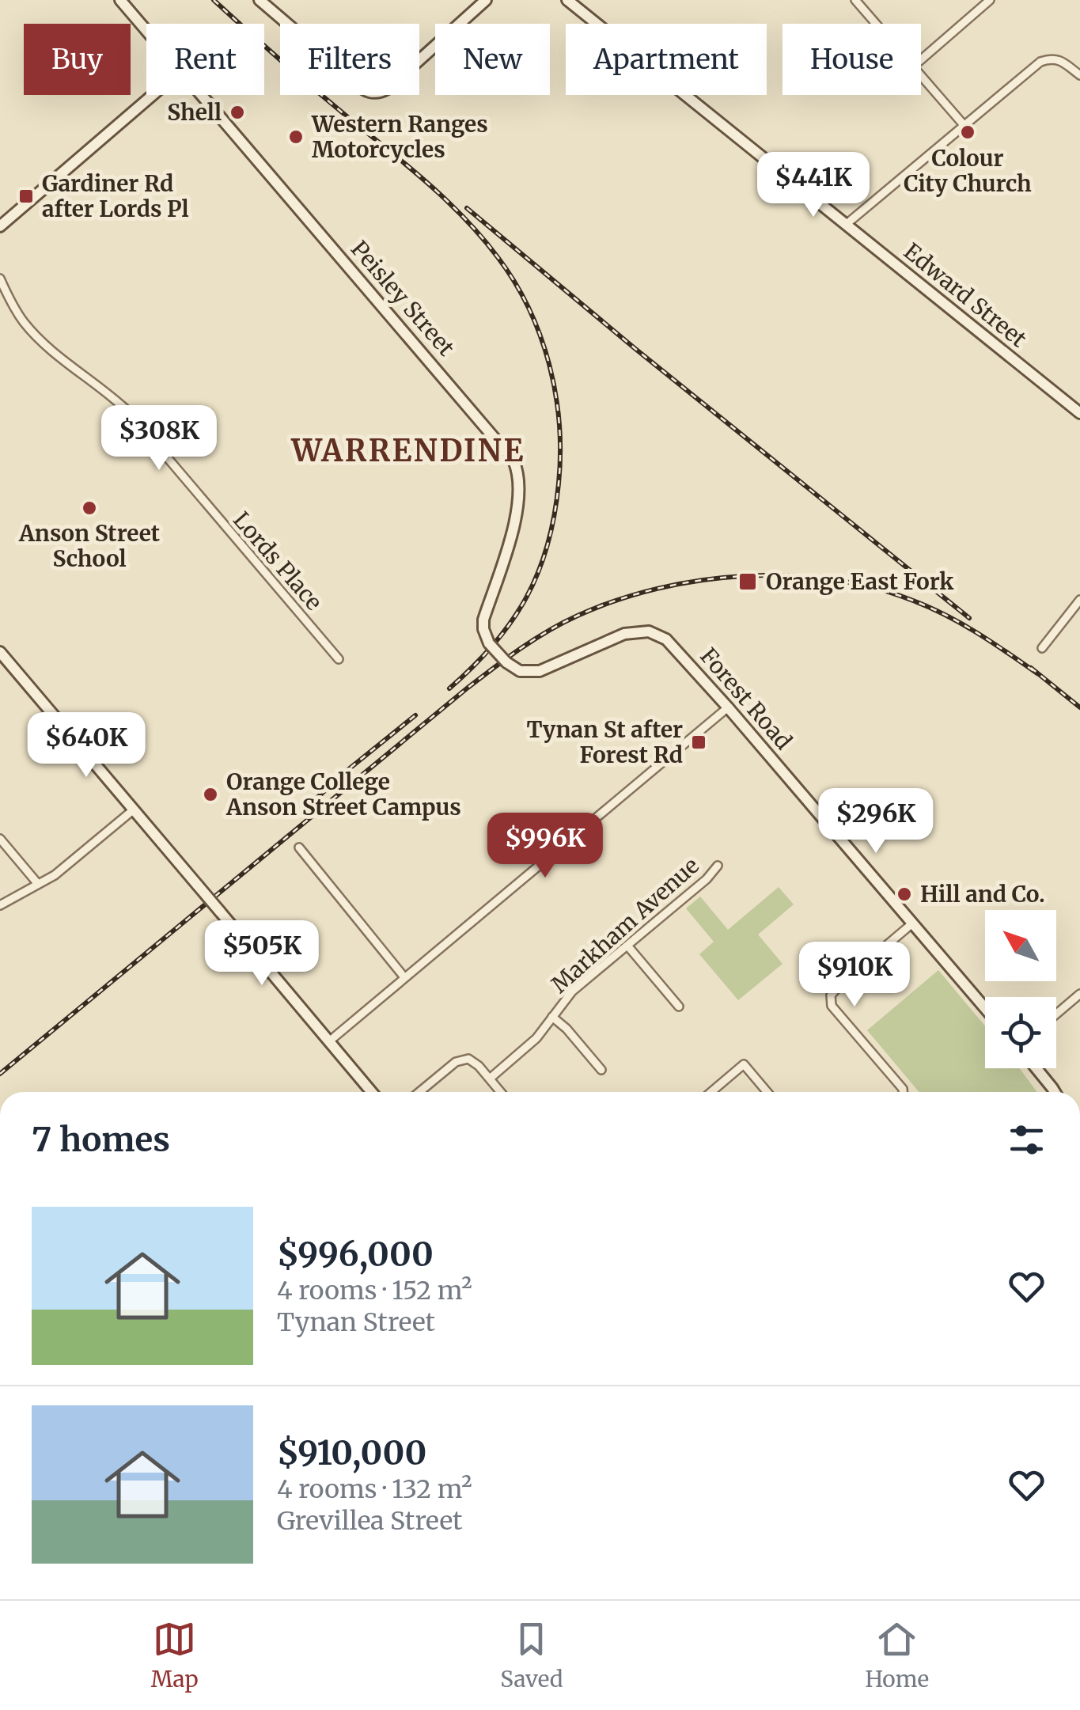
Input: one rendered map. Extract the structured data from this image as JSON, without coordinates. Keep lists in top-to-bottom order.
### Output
{
  "streets": {
    "street": [
      "Edward Street",
      "Peisley Street",
      "Lords Place",
      "Forest Road",
      "Markham Avenue"
    ]
  },
  "crossings": [
    ["Peisley Street", "Forest Road"]
  ],
  "districts": ["WARRENDINE"],
  "places": {
    "other": [
      "Shell",
      "Colour City Church",
      "Western Ranges Motorcycles",
      "Anson Street School",
      "Orange College Anson Street Campus",
      "Hill and Co."
    ],
    "transit": ["Gardiner Rd after Lords Pl", "Orange East Fork", "Tynan St after Forest Rd"]
  },
  "north": "top left",
  "page": {
    "chip": [
      "Buy",
      "Rent",
      "Filters",
      "New",
      "Apartment",
      "House"
    ],
    "price": [
      "$441K",
      "$308K",
      "$640K",
      "$296K",
      "$996K",
      "$505K",
      "$910K"
    ],
    "heading": "7 homes",
    "list": [
      {
        "name": "$996,000",
        "note": "4 rooms · 152 m² · Tynan Street"
      },
      {
        "name": "$910,000",
        "note": "4 rooms · 132 m² · Grevillea Street"
      }
    ],
    "tabs": ["Map", "Saved", "Home"]
  }
}
